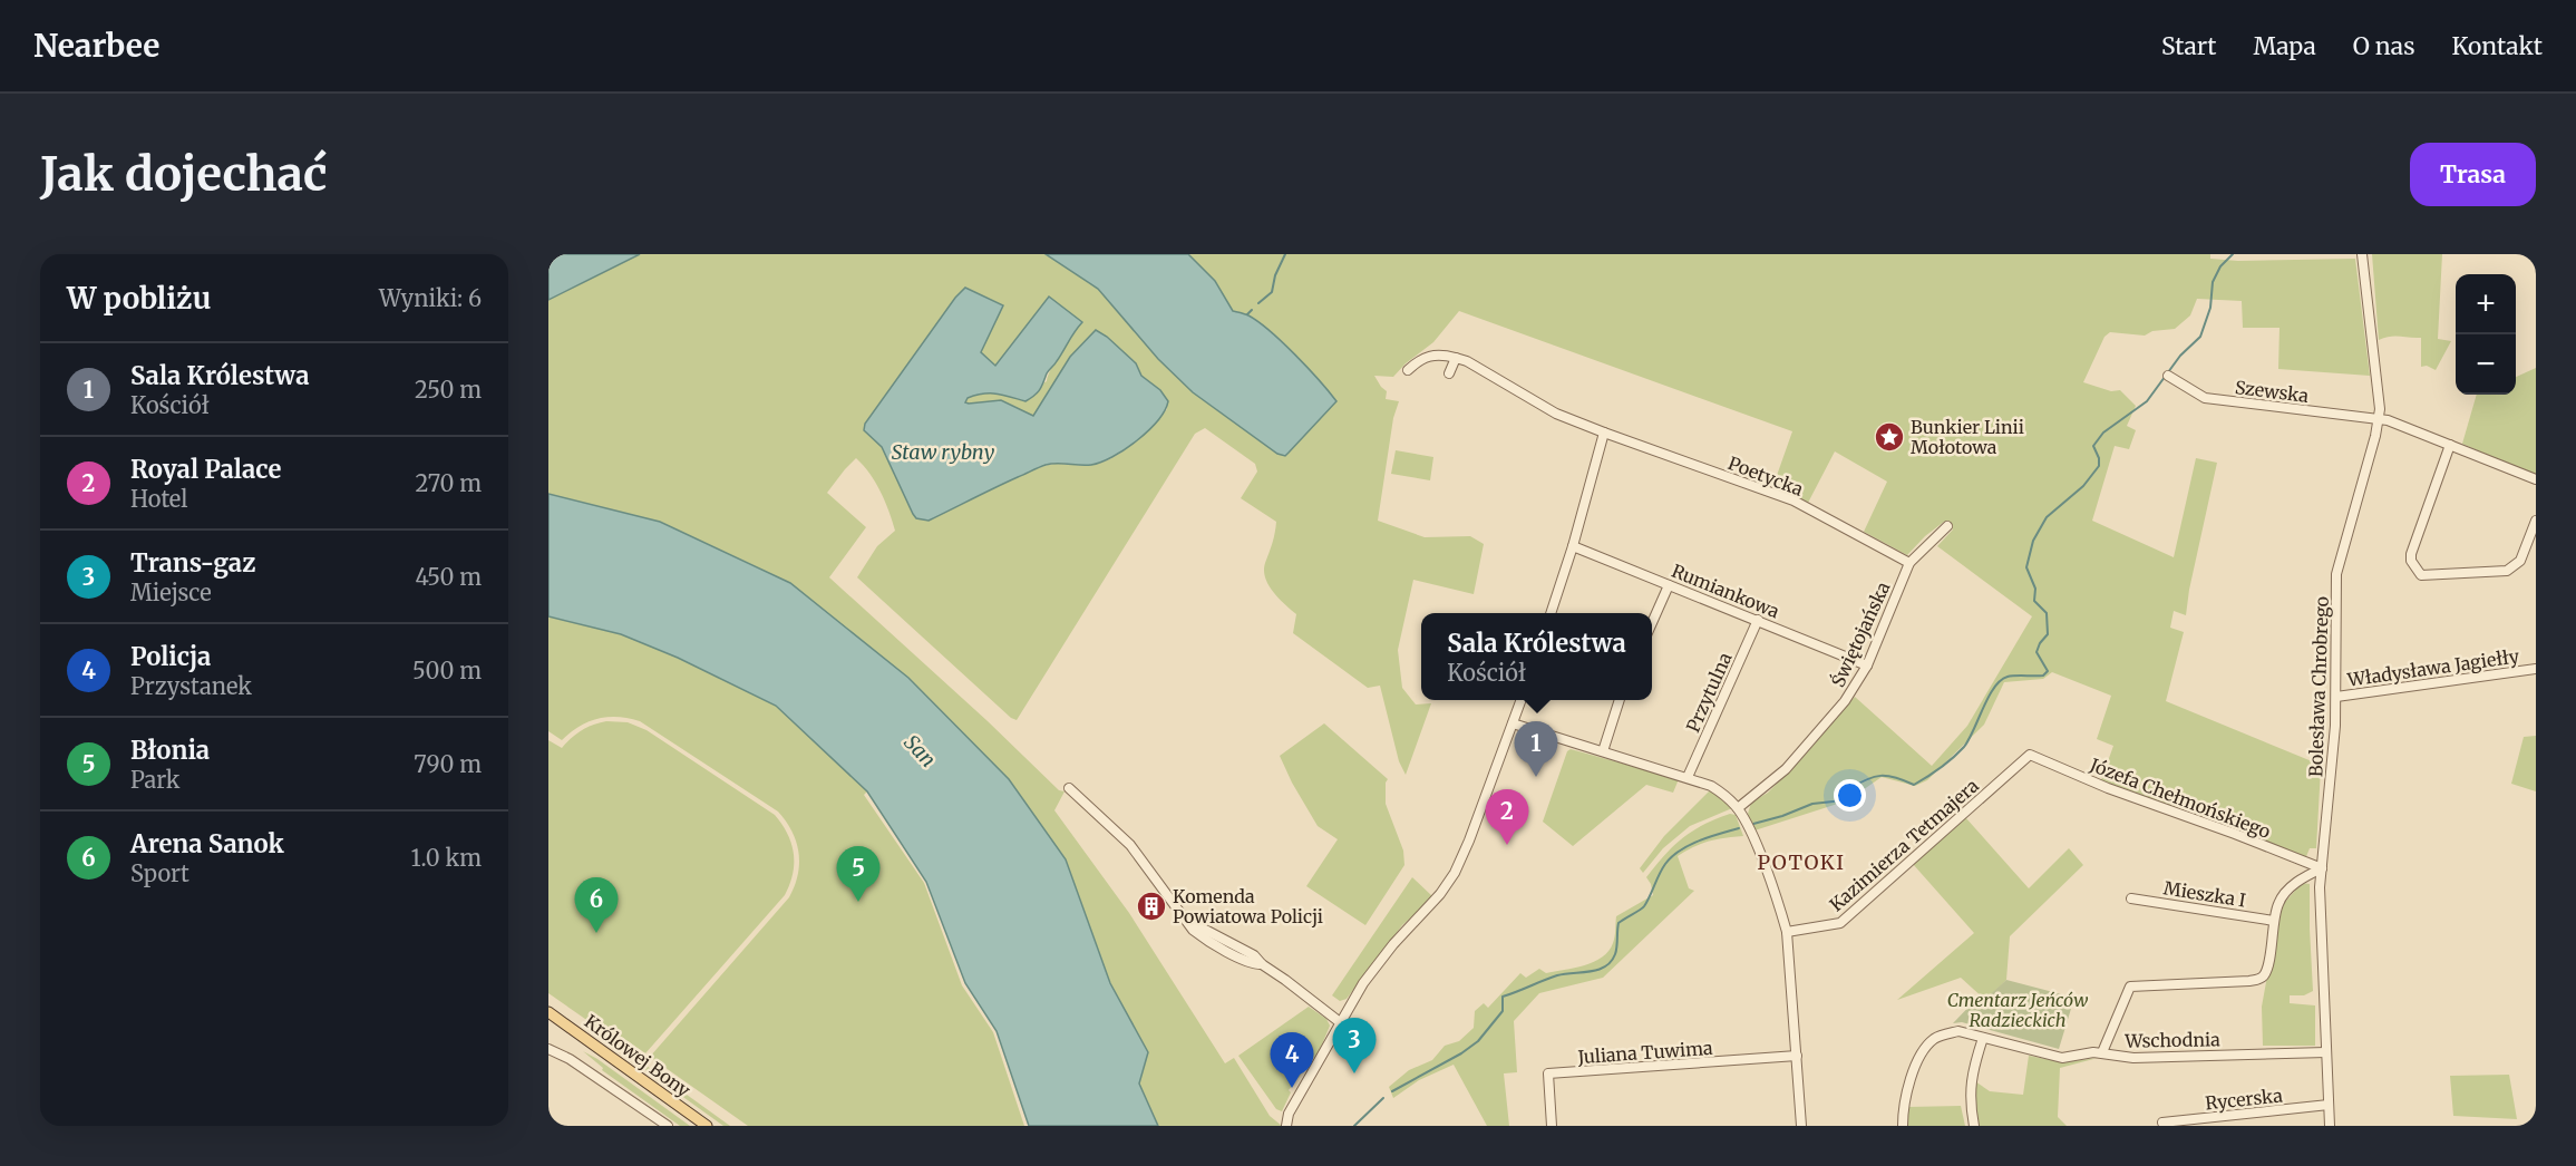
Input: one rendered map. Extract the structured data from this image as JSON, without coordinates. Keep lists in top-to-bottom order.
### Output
{
  "streets": {
    "main road": ["Królowej Bony"],
    "street": [
      "Szewska",
      "Poetycka",
      "Rumiankowa",
      "Świętojańska",
      "Władysława Jagiełły",
      "Bolesława Chrobrego",
      "Przytulna",
      "Józefa Chełmońskiego",
      "Kazimierza Tetmajera",
      "Mieszka I",
      "Wschodnia",
      "Juliana Tuwima",
      "Rycerska"
    ]
  },
  "crossings": [
    ["Szewska", "Bolesława Chrobrego"],
    ["Poetycka", "Świętojańska"],
    ["Rumiankowa", "Świętojańska"],
    ["Rumiankowa", "Przytulna"],
    ["Władysława Jagiełły", "Bolesława Chrobrego"],
    ["Bolesława Chrobrego", "Józefa Chełmońskiego"],
    ["Bolesława Chrobrego", "Wschodnia"],
    ["Bolesława Chrobrego", "Rycerska"],
    ["Józefa Chełmońskiego", "Kazimierza Tetmajera"]
  ],
  "districts": ["POTOKI"],
  "water": ["Staw rybny", "San"],
  "parks": ["Cmentarz Jeńców Radzieckich"],
  "places": {
    "place": ["Bunkier Linii Mołotowa"],
    "building": ["Komenda Powiatowa Policji"]
  },
  "page": {
    "header": "Nearbee",
    "nav": [
      "Start",
      "Mapa",
      "O nas",
      "Kontakt"
    ],
    "buttons": "Trasa",
    "title": "Jak dojechać",
    "heading": ["W pobliżu", "Wyniki: 6"],
    "map_buttons": ["+", "−"],
    "list": [
      {
        "mark": "1",
        "name": "Sala Królestwa",
        "note": "Kościół",
        "value": "250 m"
      },
      {
        "mark": "2",
        "name": "Royal Palace",
        "note": "Hotel",
        "value": "270 m"
      },
      {
        "mark": "3",
        "name": "Trans-gaz",
        "note": "Miejsce",
        "value": "450 m"
      },
      {
        "mark": "4",
        "name": "Policja",
        "note": "Przystanek",
        "value": "500 m"
      },
      {
        "mark": "5",
        "name": "Błonia",
        "note": "Park",
        "value": "790 m"
      },
      {
        "mark": "6",
        "name": "Arena Sanok",
        "note": "Sport",
        "value": "1.0 km"
      }
    ],
    "popup": ["Sala Królestwa", "Kościół"],
    "pins": [
      "1",
      "2",
      "5",
      "6",
      "3",
      "4"
    ]
  }
}
